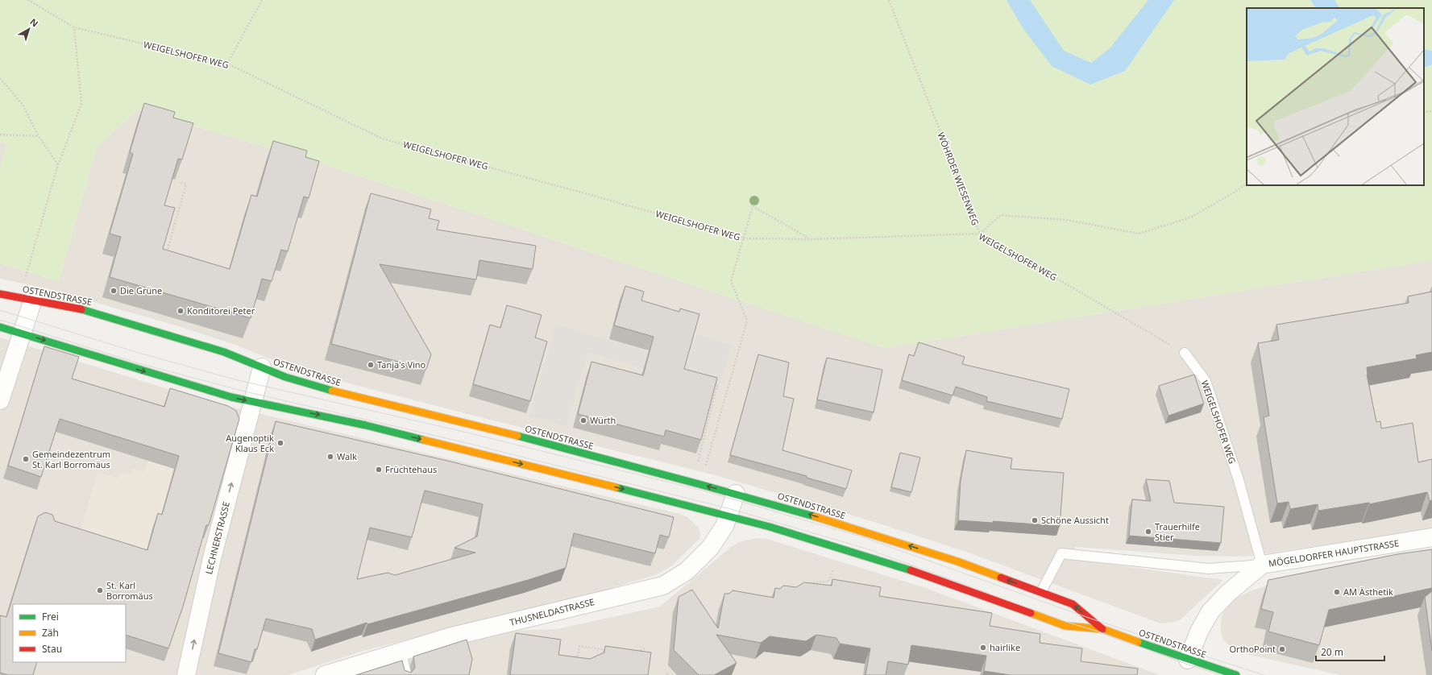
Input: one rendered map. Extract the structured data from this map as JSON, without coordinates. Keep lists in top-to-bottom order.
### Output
{
  "streets": {
    "main road": ["OSTENDSTRASSE"],
    "street": ["LECHNERSTRASSE", "MÖGELDORFER HAUPTSTRASSE", "THUSNELDASTRASSE"],
    "lane": ["WEIGELSHOFER WEG"],
    "path": ["WÖHRDER WIESENWEG"]
  },
  "crossings": [
    ["WEIGELSHOFER WEG", "WÖHRDER WIESENWEG"],
    ["WEIGELSHOFER WEG", "MÖGELDORFER HAUPTSTRASSE"],
    ["OSTENDSTRASSE", "LECHNERSTRASSE"],
    ["OSTENDSTRASSE", "MÖGELDORFER HAUPTSTRASSE"],
    ["OSTENDSTRASSE", "THUSNELDASTRASSE"]
  ],
  "one_way": ["LECHNERSTRASSE"],
  "places": [
    "Die Grüne",
    "Konditorei Peter",
    "Tanja's Vino",
    "Würth",
    "Augenoptik Klaus Eck",
    "Walk",
    "Gemeindezentrum St. Karl Borromäus",
    "Früchtehaus",
    "Schöne Aussicht",
    "Trauerhilfe Stier",
    "St. Karl Borromäus",
    "AM Ästhetik",
    "hairlike",
    "OrthoPoint"
  ],
  "legend": ["Frei", "Zäh", "Stau"],
  "scale_bar": "20 m",
  "north": "top right"
}
